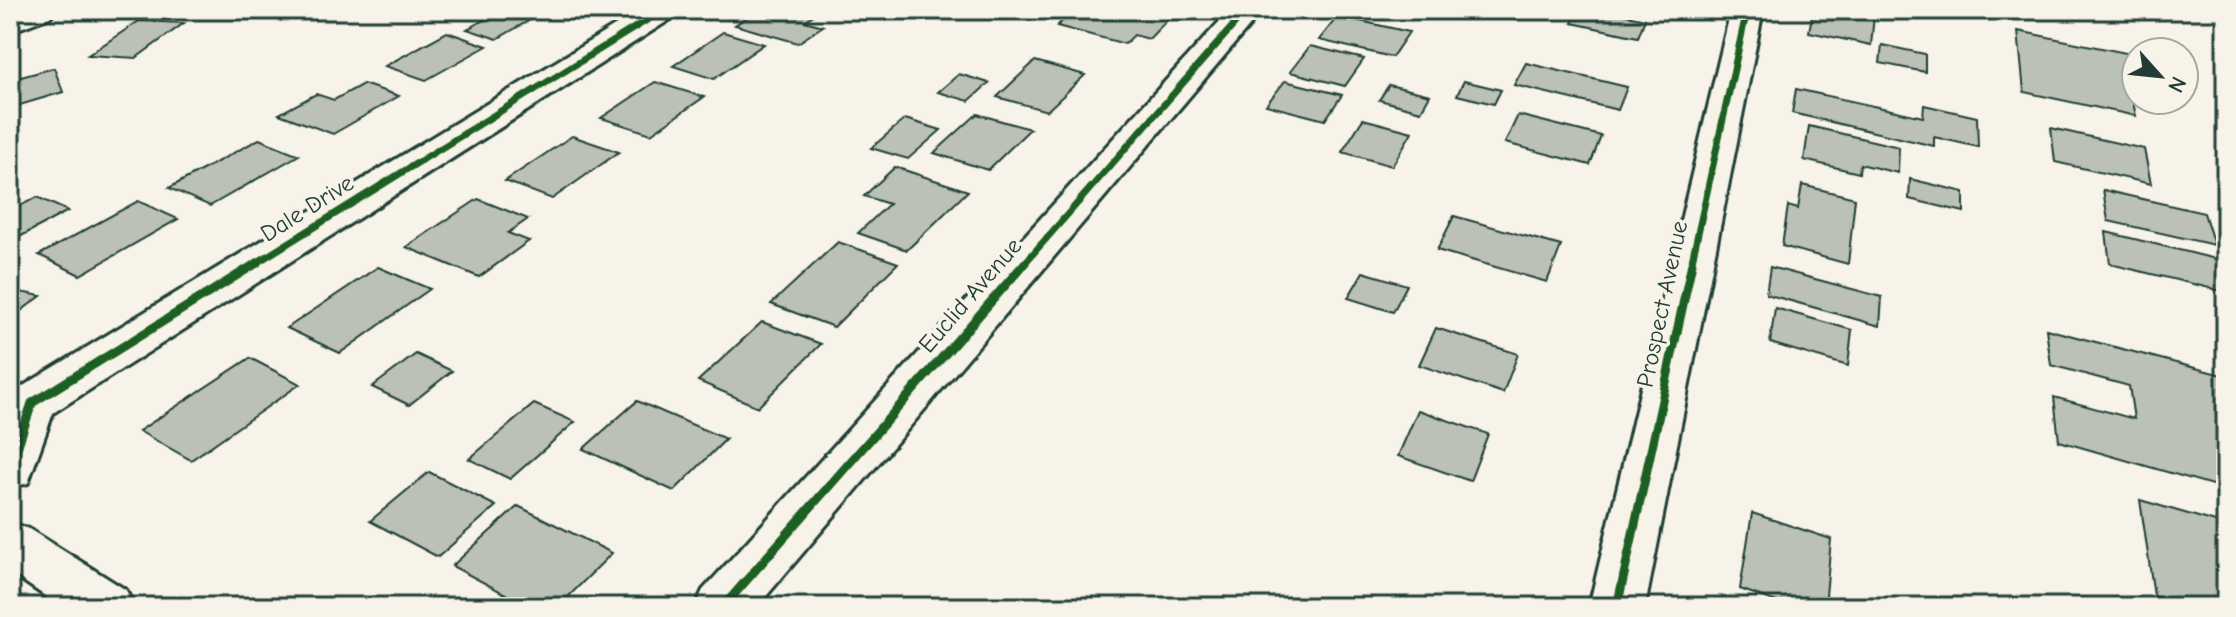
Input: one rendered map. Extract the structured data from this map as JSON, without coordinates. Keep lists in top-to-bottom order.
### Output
{
  "streets": {
    "street": ["Dale Drive", "Euclid Avenue", "Prospect Avenue"]
  },
  "north": "bottom right"
}
